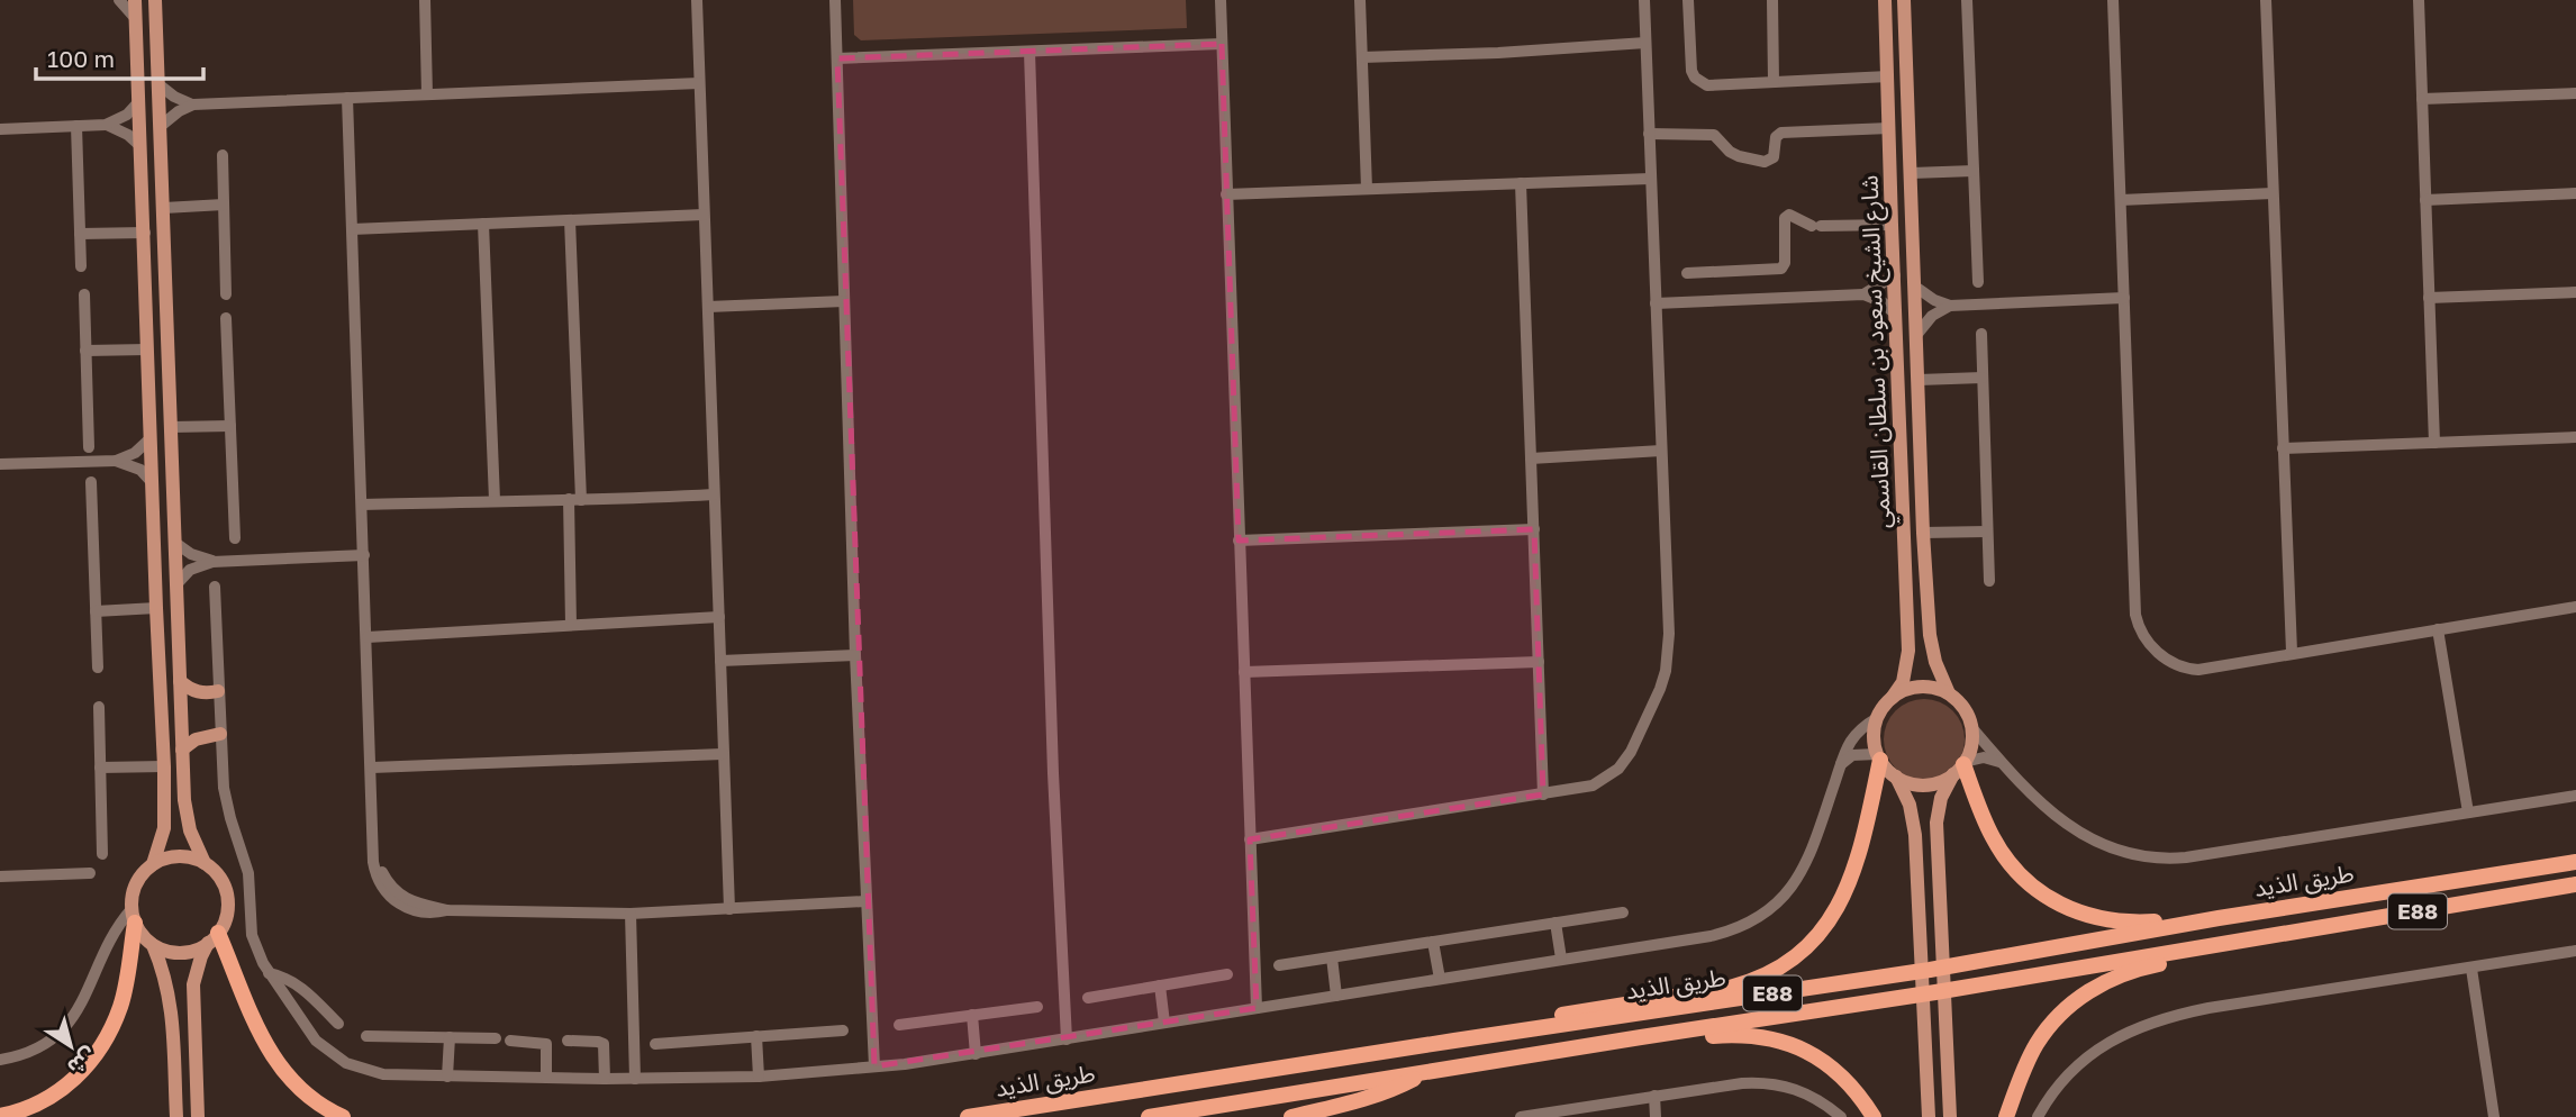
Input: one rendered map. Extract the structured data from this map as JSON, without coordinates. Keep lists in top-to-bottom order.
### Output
{
  "streets": {
    "highway": ["طريق الذيد", "E88"],
    "main road": ["شارع الشيخ سعود بن سلطان القاسمي"]
  },
  "scale_bar": "100 m",
  "north": "bottom right"
}
